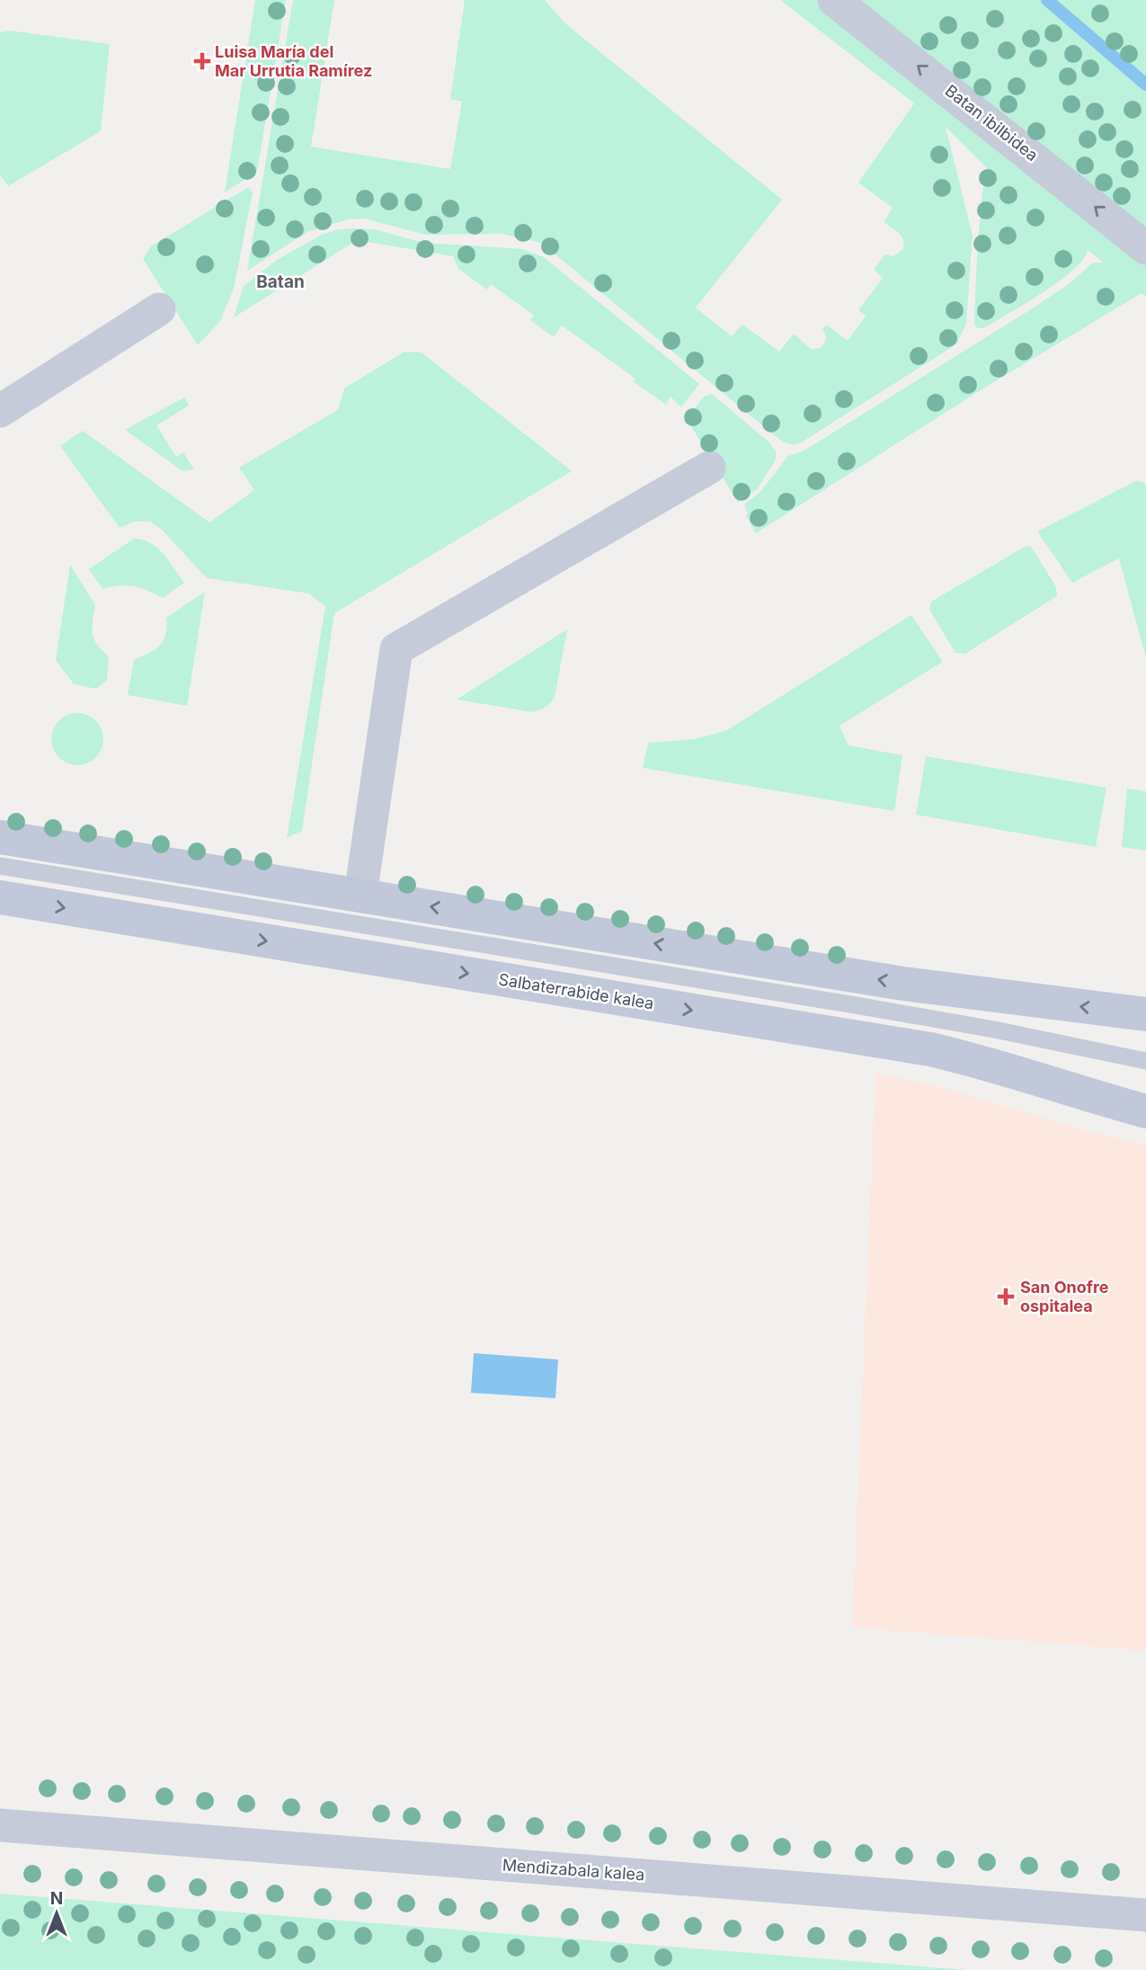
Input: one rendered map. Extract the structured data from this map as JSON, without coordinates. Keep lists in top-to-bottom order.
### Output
{
  "streets": {
    "street": ["Batan ibilbidea", "Salbaterrabide kalea", "Mendizabala kalea"]
  },
  "one_way": ["Batan ibilbidea"],
  "districts": ["Batan"],
  "places": {
    "health": ["Luisa María del Mar Urrutia Ramírez", "San Onofre ospitalea"]
  },
  "north": "top"
}
